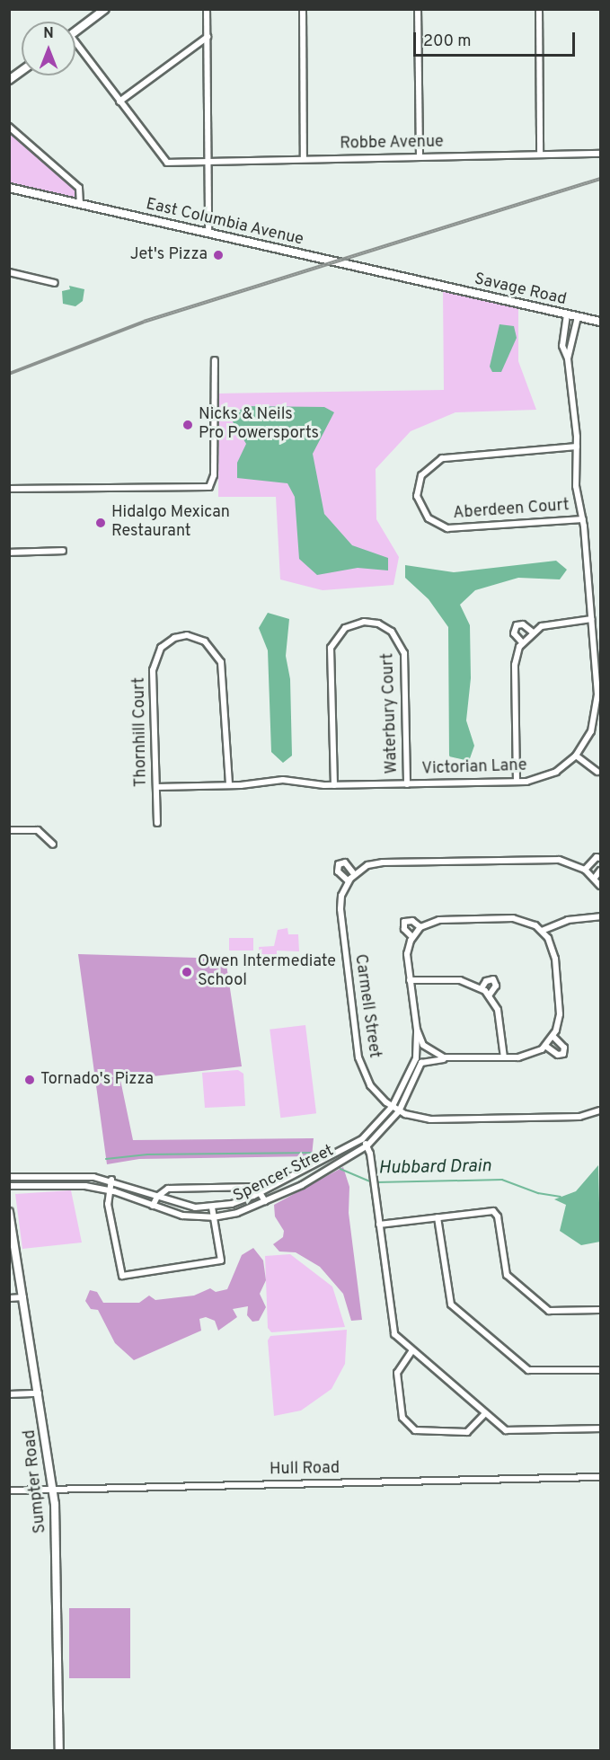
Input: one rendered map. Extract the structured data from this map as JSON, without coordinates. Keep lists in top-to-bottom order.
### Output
{
  "streets": {
    "street": [
      "Robbe Avenue",
      "East Columbia Avenue",
      "Savage Road",
      "Aberdeen Court",
      "Waterbury Court",
      "Thornhill Court",
      "Victorian Lane",
      "Carmell Street",
      "Spencer Street",
      "Hull Road",
      "Sumpter Road"
    ]
  },
  "crossings": [
    ["East Columbia Avenue", "Savage Road"],
    ["Savage Road", "Victorian Lane"],
    ["Aberdeen Court", "Victorian Lane"],
    ["Waterbury Court", "Victorian Lane"],
    ["Thornhill Court", "Victorian Lane"],
    ["Carmell Street", "Spencer Street"],
    ["Hull Road", "Sumpter Road"]
  ],
  "water": ["Hubbard Drain"],
  "places": [
    "Jet's Pizza",
    "Nicks & Neils Pro Powersports",
    "Hidalgo Mexican Restaurant",
    "Owen Intermediate School",
    "Tornado's Pizza"
  ],
  "scale_bar": "200 m",
  "north": "top"
}
